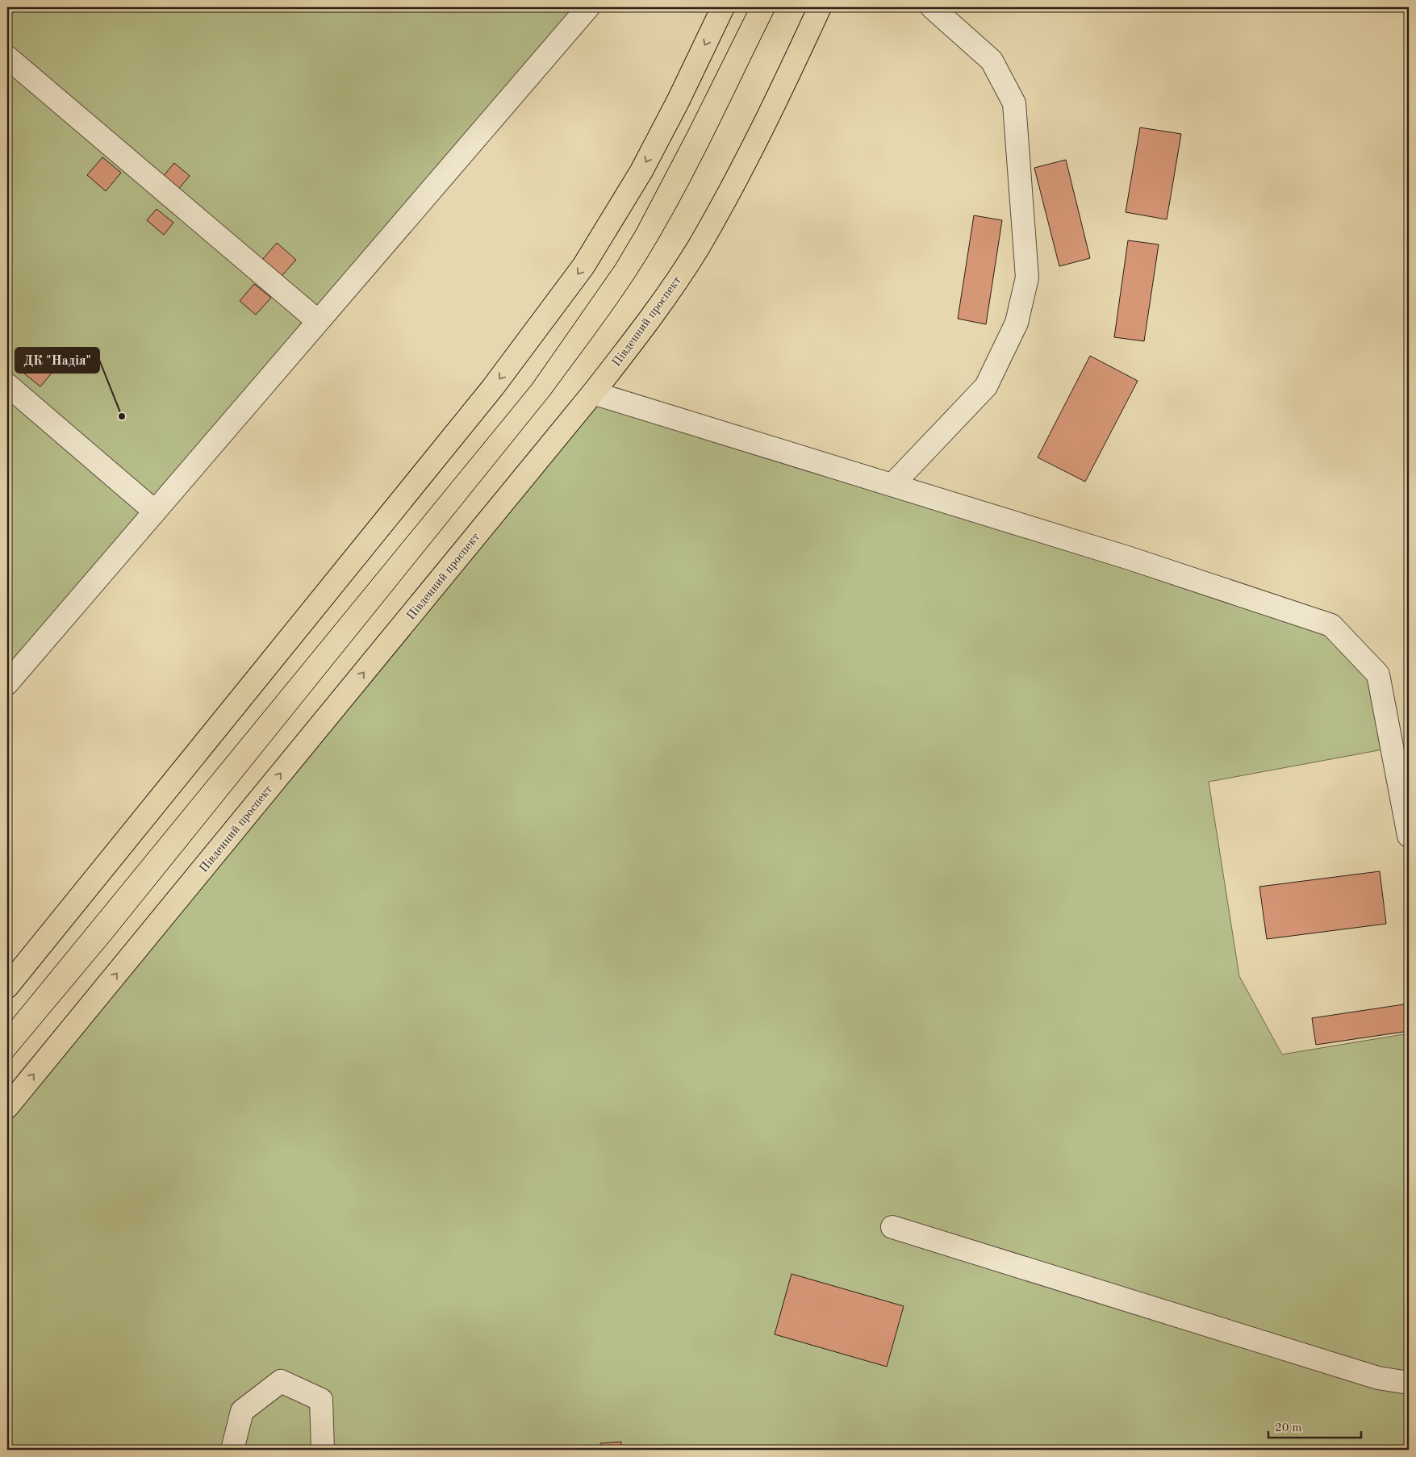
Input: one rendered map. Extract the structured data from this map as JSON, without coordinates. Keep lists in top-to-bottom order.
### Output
{
  "streets": {
    "main road": ["Південний проспект"]
  },
  "places": ["ДК \"Надія\""],
  "scale_bar": "20 m"
}
